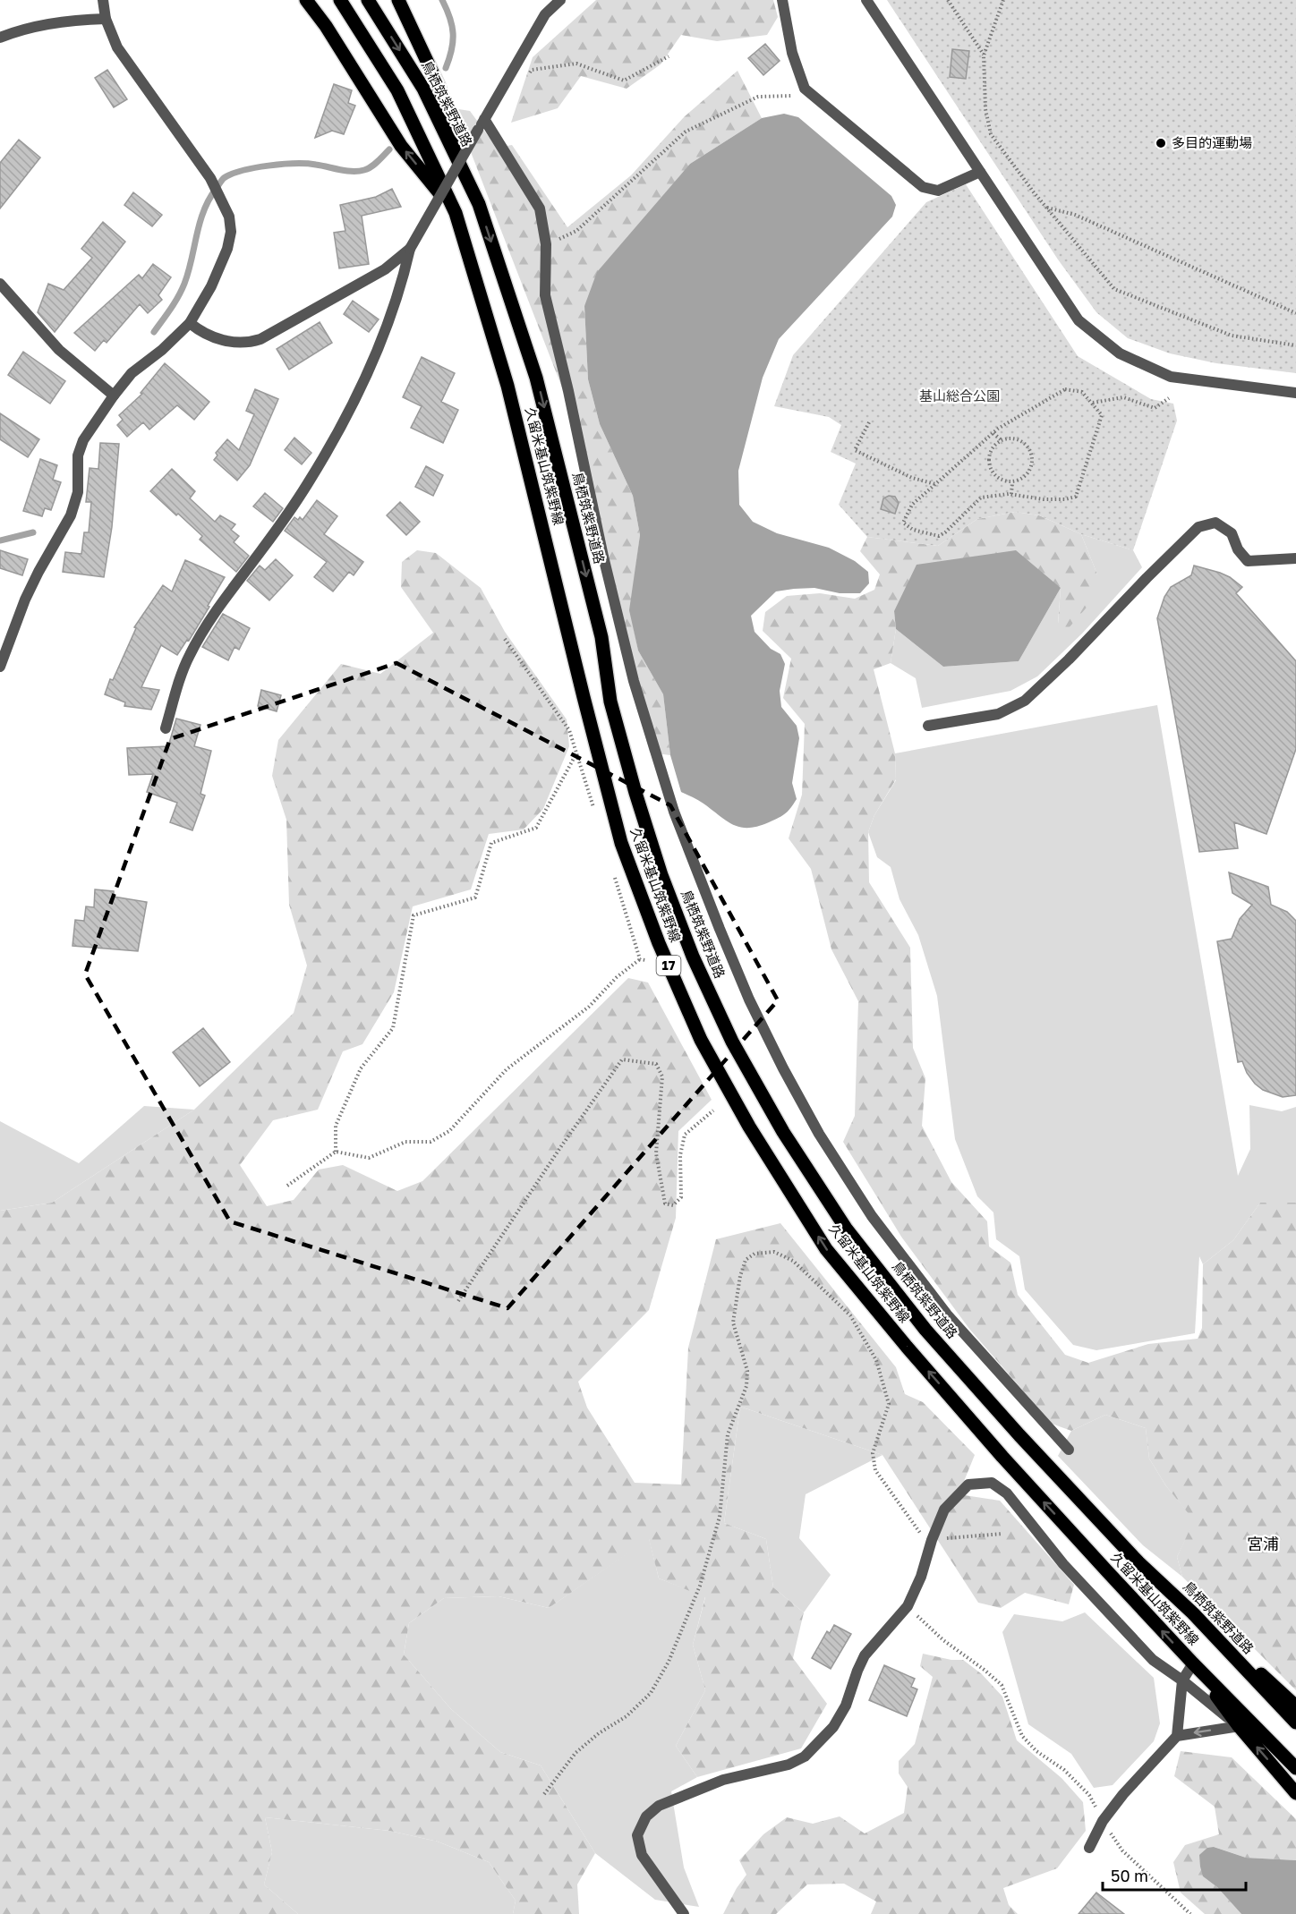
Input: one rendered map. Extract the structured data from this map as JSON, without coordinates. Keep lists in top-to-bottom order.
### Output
{
  "streets": {
    "main road": ["鳥栖筑紫野道路", "久留米基山筑紫野線", "17"]
  },
  "one_way": ["鳥栖筑紫野道路", "久留米基山筑紫野線"],
  "districts": ["宮浦"],
  "parks": ["基山総合公園"],
  "places": ["多目的運動場"],
  "scale_bar": "50 m"
}
